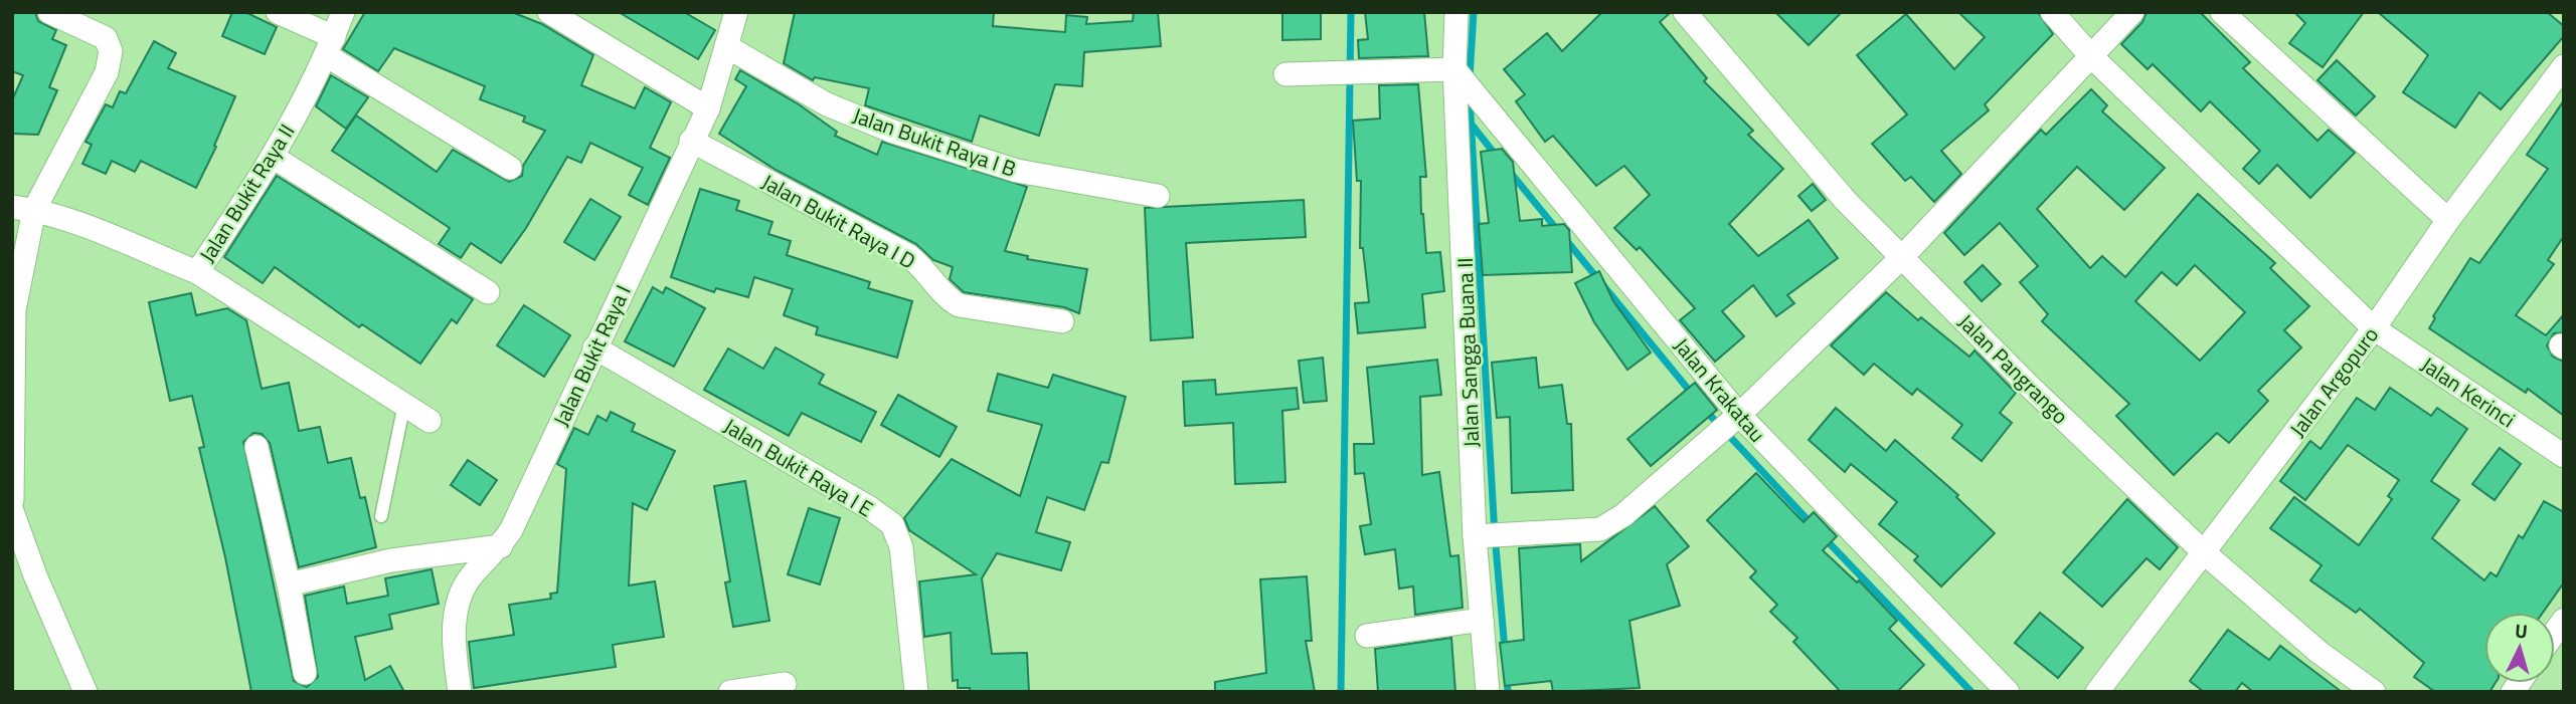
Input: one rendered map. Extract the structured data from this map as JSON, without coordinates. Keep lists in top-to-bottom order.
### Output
{
  "streets": {
    "street": [
      "Jalan Bukit Raya I B",
      "Jalan Bukit Raya II",
      "Jalan Bukit Raya I D",
      "Jalan Sangga Buana II",
      "Jalan Bukit Raya I",
      "Jalan Pangrango",
      "Jalan Argopuro",
      "Jalan Krakatau",
      "Jalan Kerinci",
      "Jalan Bukit Raya I E"
    ]
  },
  "crossings": [
    ["Jalan Bukit Raya I B", "Jalan Bukit Raya I"],
    ["Jalan Bukit Raya I D", "Jalan Bukit Raya I"],
    ["Jalan Sangga Buana II", "Jalan Krakatau"],
    ["Jalan Bukit Raya I", "Jalan Bukit Raya I E"],
    ["Jalan Pangrango", "Jalan Argopuro"],
    ["Jalan Argopuro", "Jalan Kerinci"]
  ],
  "north": "top"
}
